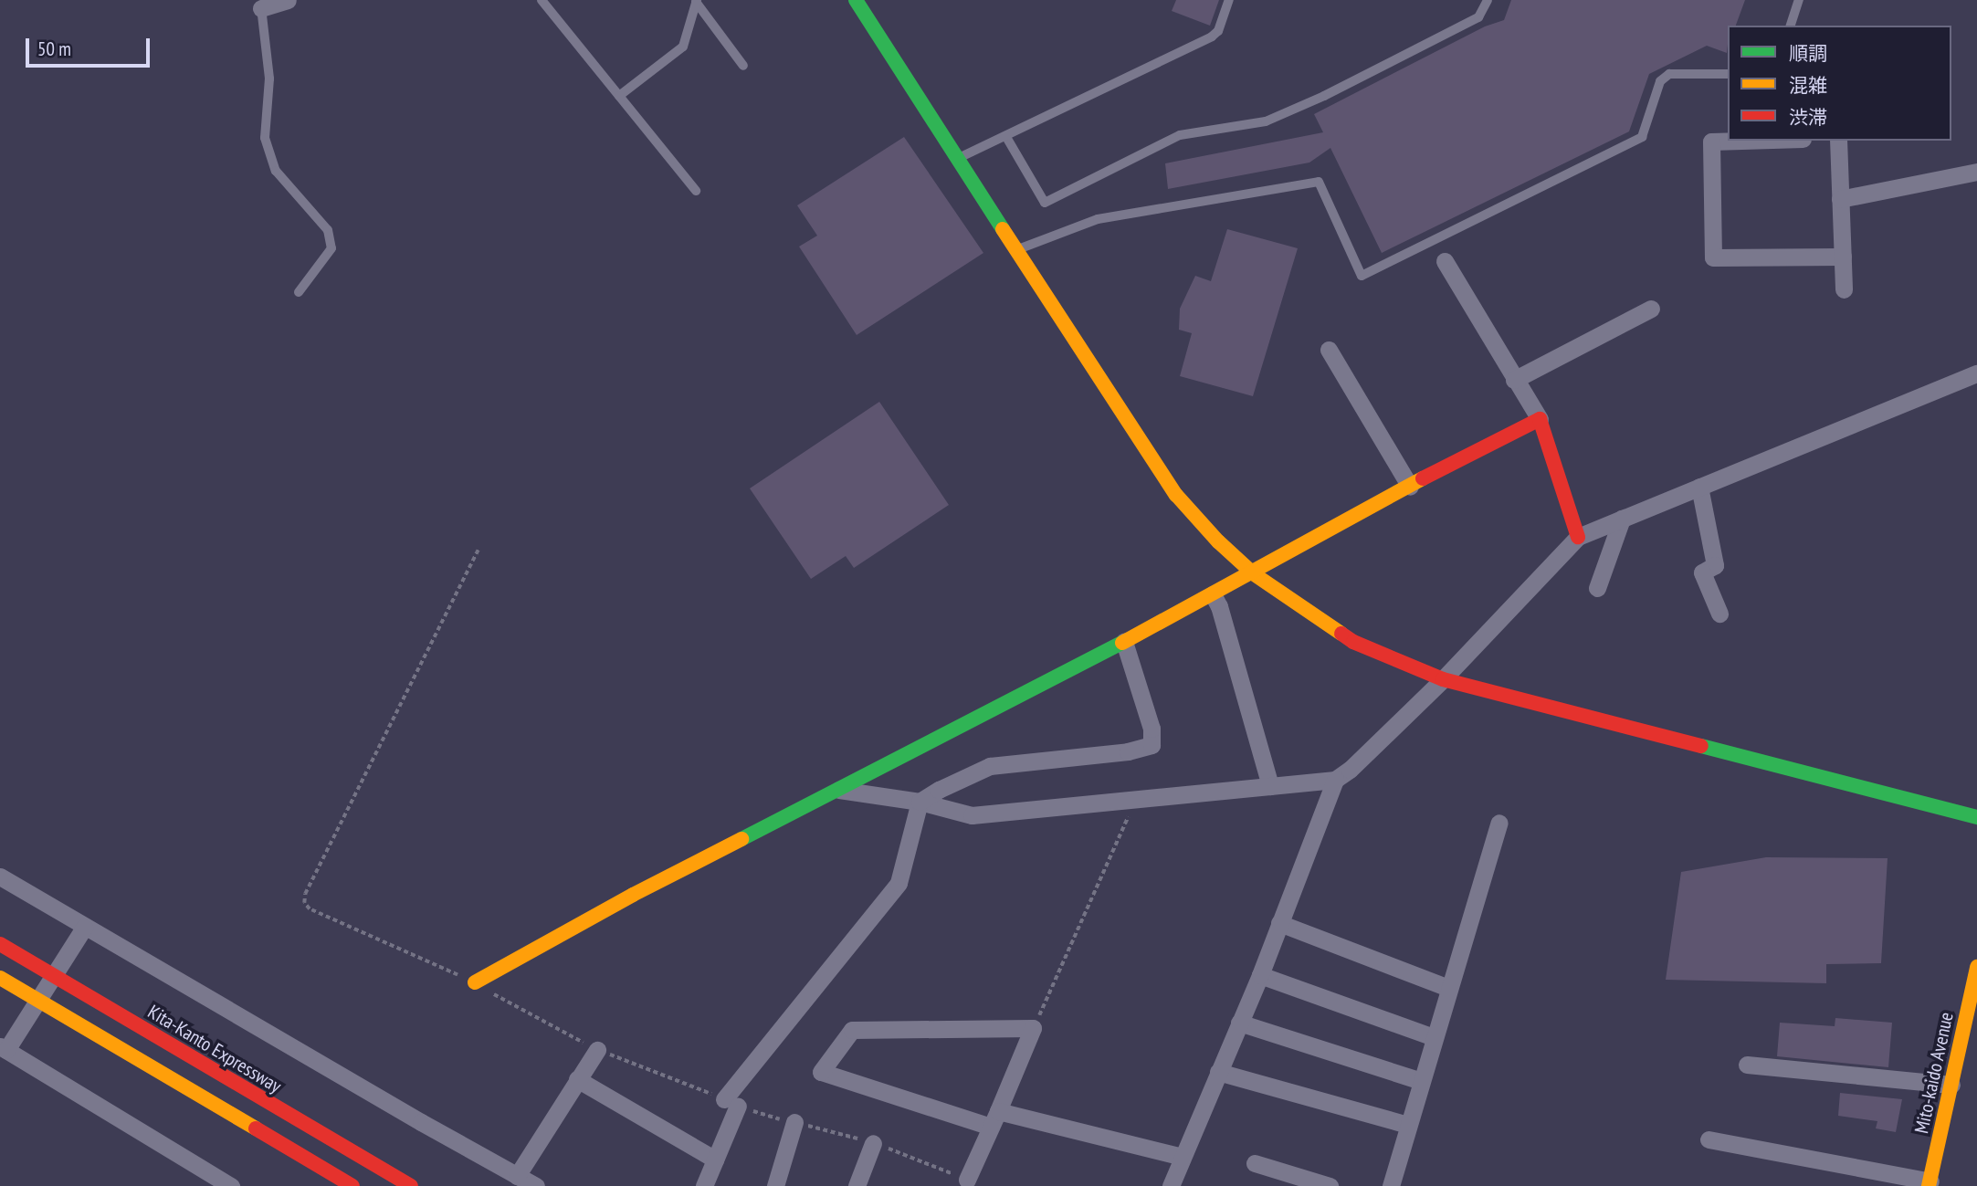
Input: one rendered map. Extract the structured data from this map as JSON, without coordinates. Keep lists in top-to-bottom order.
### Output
{
  "streets": {
    "main road": ["Kita-Kanto Expressway", "Mito-kaido Avenue"]
  },
  "legend": ["順調", "混雑", "渋滞"],
  "scale_bar": "50 m"
}
